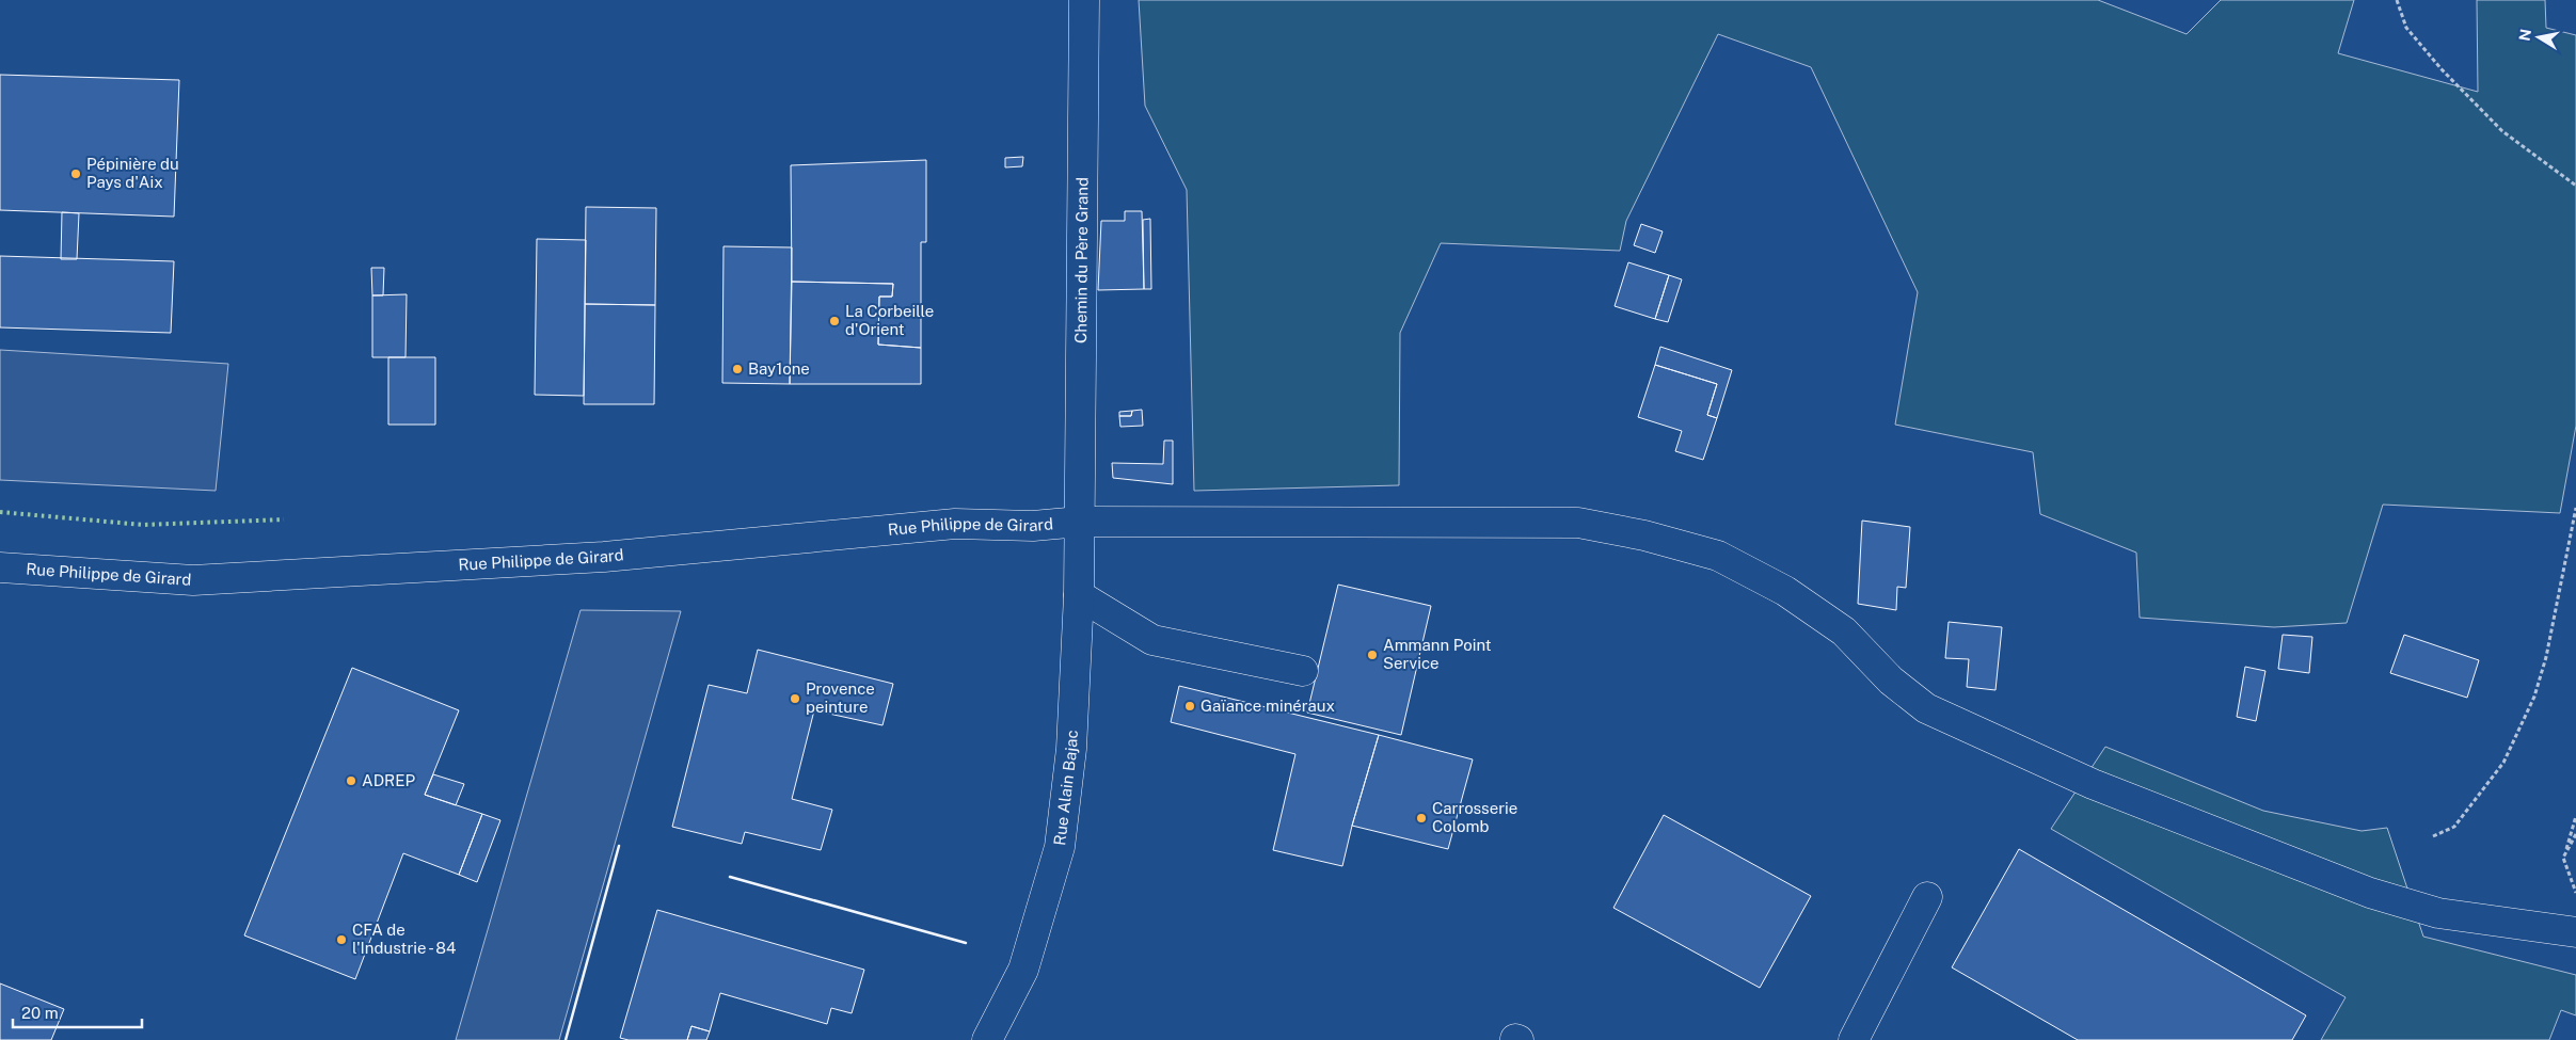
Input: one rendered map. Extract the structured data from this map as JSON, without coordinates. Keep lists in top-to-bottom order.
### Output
{
  "streets": {
    "street": ["Chemin du Père Grand", "Rue Philippe de Girard", "Rue Alain Bajac"]
  },
  "crossings": [
    ["Chemin du Père Grand", "Rue Philippe de Girard"],
    ["Chemin du Père Grand", "Rue Alain Bajac"],
    ["Rue Philippe de Girard", "Rue Alain Bajac"]
  ],
  "places": [
    "Pépinière du Pays d'Aix",
    "La Corbeille d'Orient",
    "Bay1one",
    "Ammann Point Service",
    "Provence peinture",
    "Gaïance minéraux",
    "ADREP",
    "Carrosserie Colomb",
    "CFA de l'Industrie - 84"
  ],
  "scale_bar": "20 m",
  "north": "left"
}
